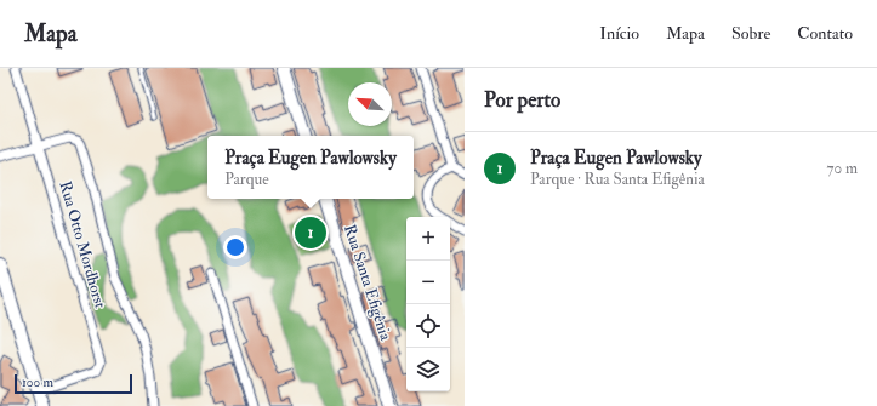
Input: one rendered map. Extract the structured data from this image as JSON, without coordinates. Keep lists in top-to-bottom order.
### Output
{
  "streets": {
    "street": ["Rua Otto Mordhorst", "Rua Santa Efigênia"]
  },
  "scale_bar": "100 m",
  "north": "top left",
  "page": {
    "header": "Mapa",
    "nav": [
      "Início",
      "Mapa",
      "Sobre",
      "Contato"
    ],
    "heading": "Por perto",
    "list": [
      {
        "mark": "1",
        "name": "Praça Eugen Pawlowsky",
        "note": "Parque · Rua Santa Efigênia",
        "value": "70 m"
      }
    ],
    "popup": ["Praça Eugen Pawlowsky", "Parque"],
    "pins": "1",
    "map_buttons": ["+", "−"],
    "scale": "100 m"
  }
}
